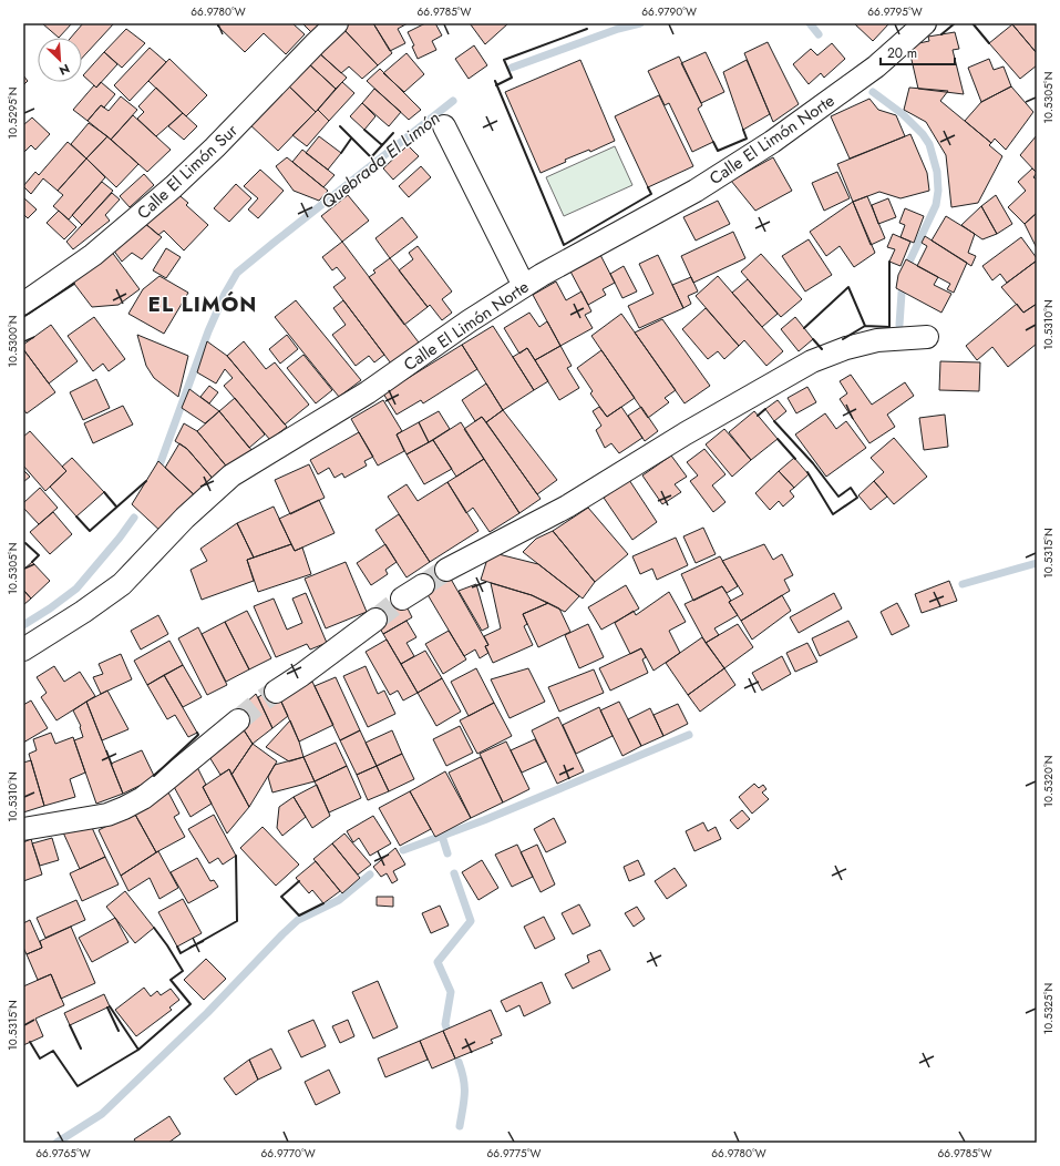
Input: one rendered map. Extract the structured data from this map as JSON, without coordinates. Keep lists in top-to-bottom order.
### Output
{
  "streets": {
    "street": ["Calle El Limón Norte", "Calle El Limón Sur"]
  },
  "districts": ["EL LIMÓN"],
  "water": ["Quebrada El Limón"],
  "scale_bar": "20 m",
  "north": "bottom right",
  "coordinates": [
    "66.9780°W",
    "66.9785°W",
    "66.9790°W",
    "66.9795°W",
    "10.5305°N",
    "10.5295°N",
    "10.5310°N",
    "10.5300°N",
    "10.5315°N",
    "10.5320°N",
    "10.5325°N",
    "66.9765°W",
    "66.9770°W",
    "66.9775°W"
  ]
}
